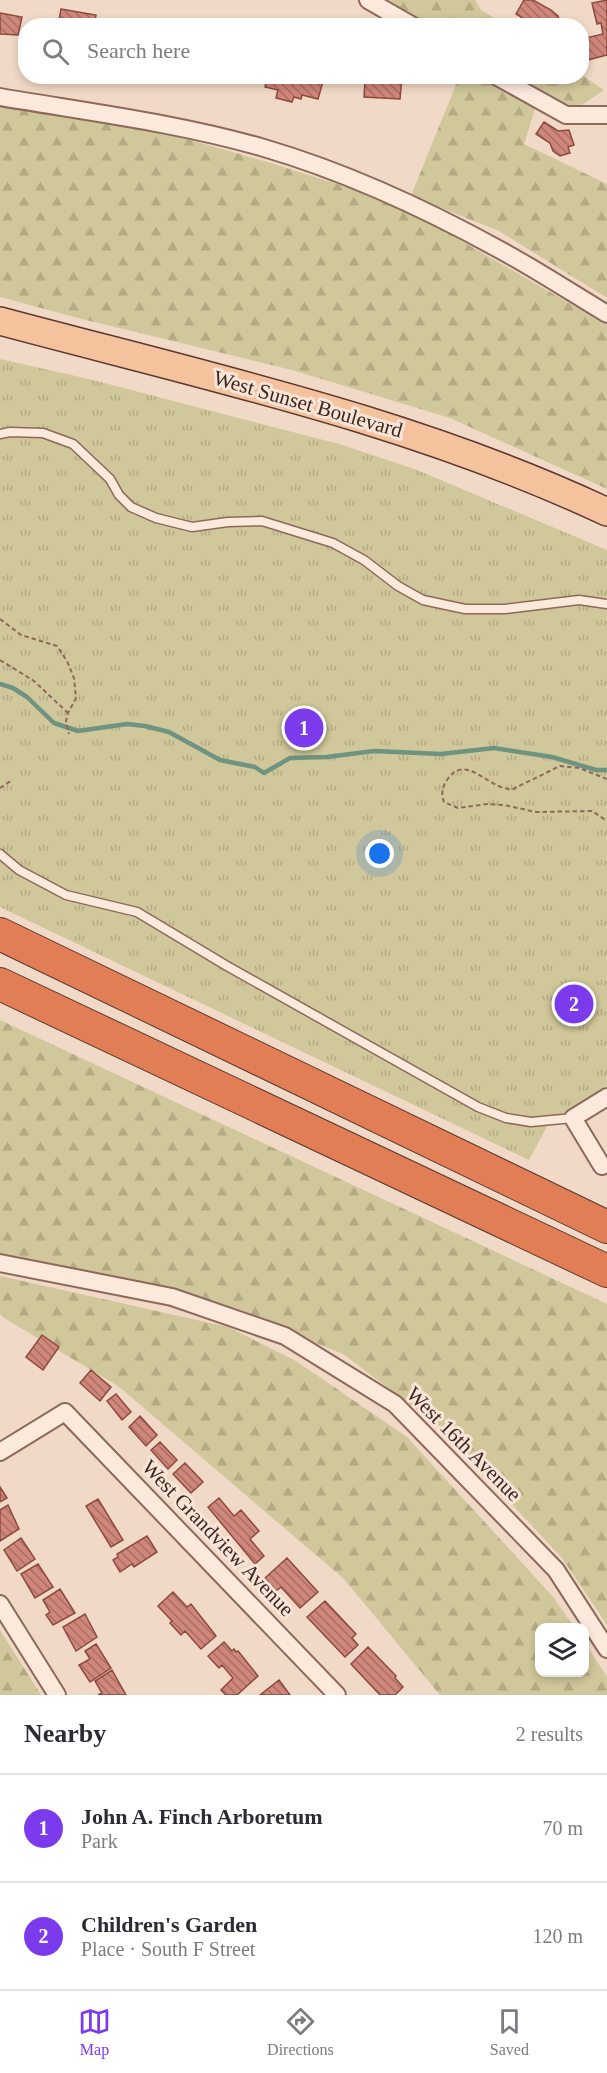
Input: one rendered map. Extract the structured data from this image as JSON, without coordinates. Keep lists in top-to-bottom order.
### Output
{
  "streets": {
    "main road": ["West Sunset Boulevard"],
    "street": ["West 16th Avenue", "West Grandview Avenue"]
  },
  "page": {
    "search": "Search here",
    "pins": ["1", "2"],
    "heading": ["Nearby", "2 results"],
    "list": [
      {
        "mark": "1",
        "name": "John A. Finch Arboretum",
        "note": "Park",
        "value": "70 m"
      },
      {
        "mark": "2",
        "name": "Children's Garden",
        "note": "Place · South F Street",
        "value": "120 m"
      }
    ],
    "nav": ["Map", "Directions", "Saved"]
  }
}
